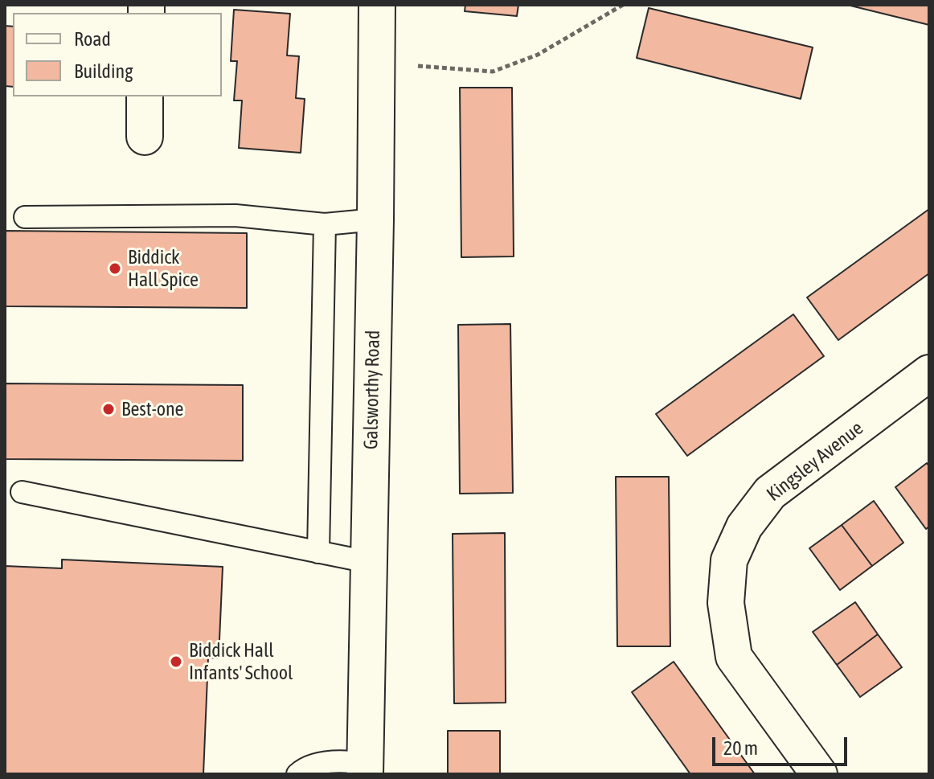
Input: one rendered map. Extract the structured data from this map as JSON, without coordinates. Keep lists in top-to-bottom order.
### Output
{
  "streets": {
    "street": ["Galsworthy Road", "Kingsley Avenue"]
  },
  "places": ["Biddick Hall Spice", "Best-one", "Biddick Hall Infants' School"],
  "legend": ["Road", "Building"],
  "scale_bar": "20 m"
}
